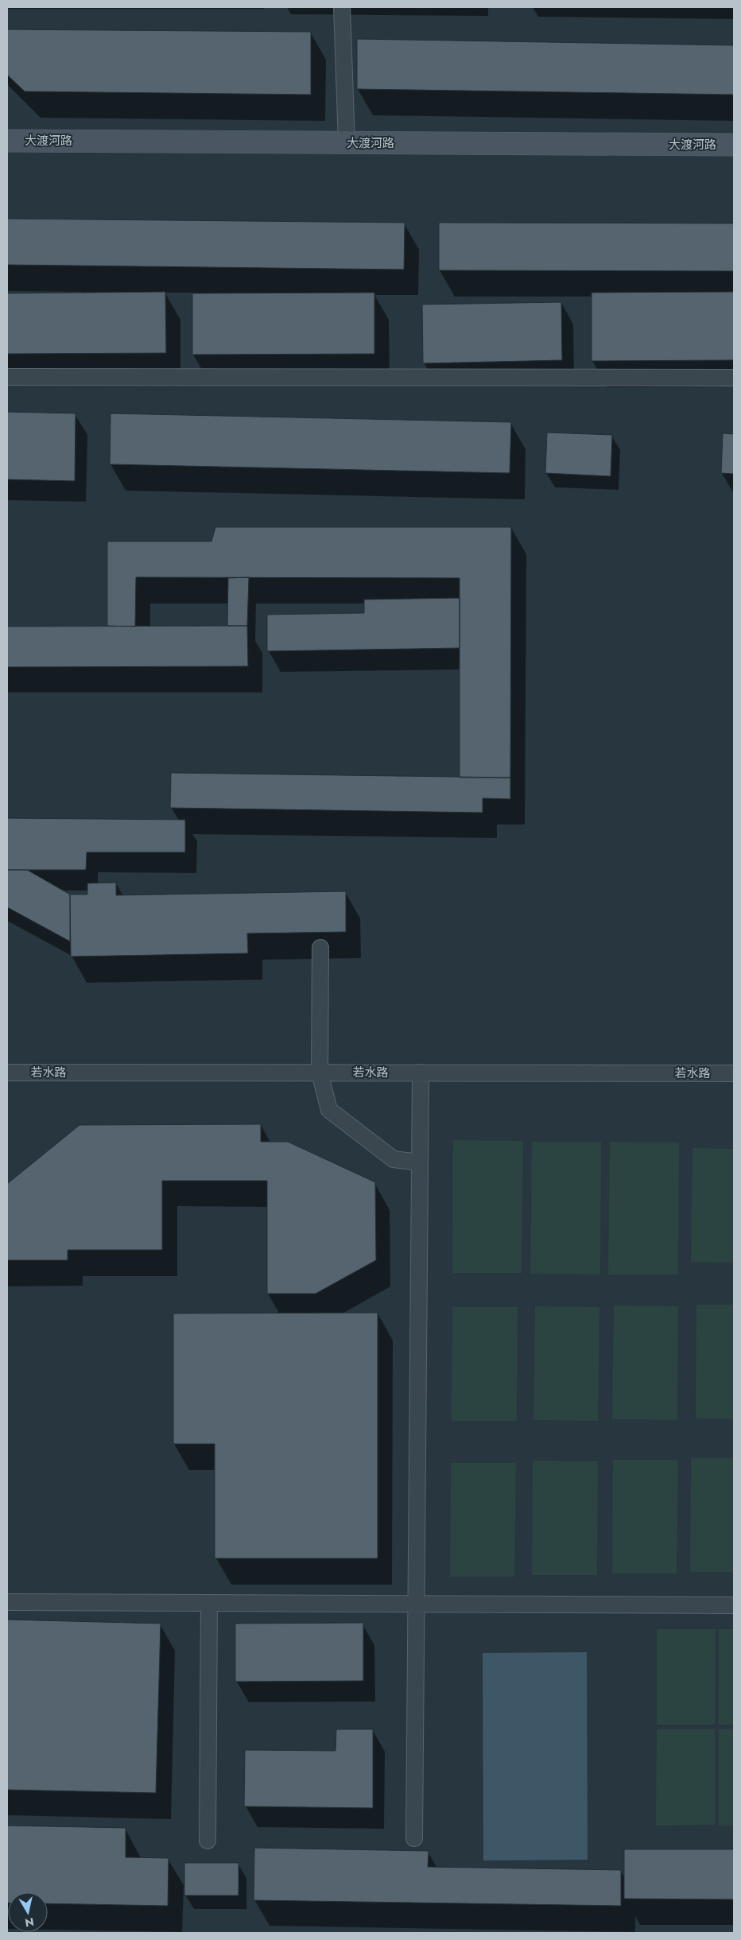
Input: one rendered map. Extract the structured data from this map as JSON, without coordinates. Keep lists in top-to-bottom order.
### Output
{
  "streets": {
    "street": ["大渡河路"],
    "lane": ["若水路"]
  },
  "north": "bottom"
}
